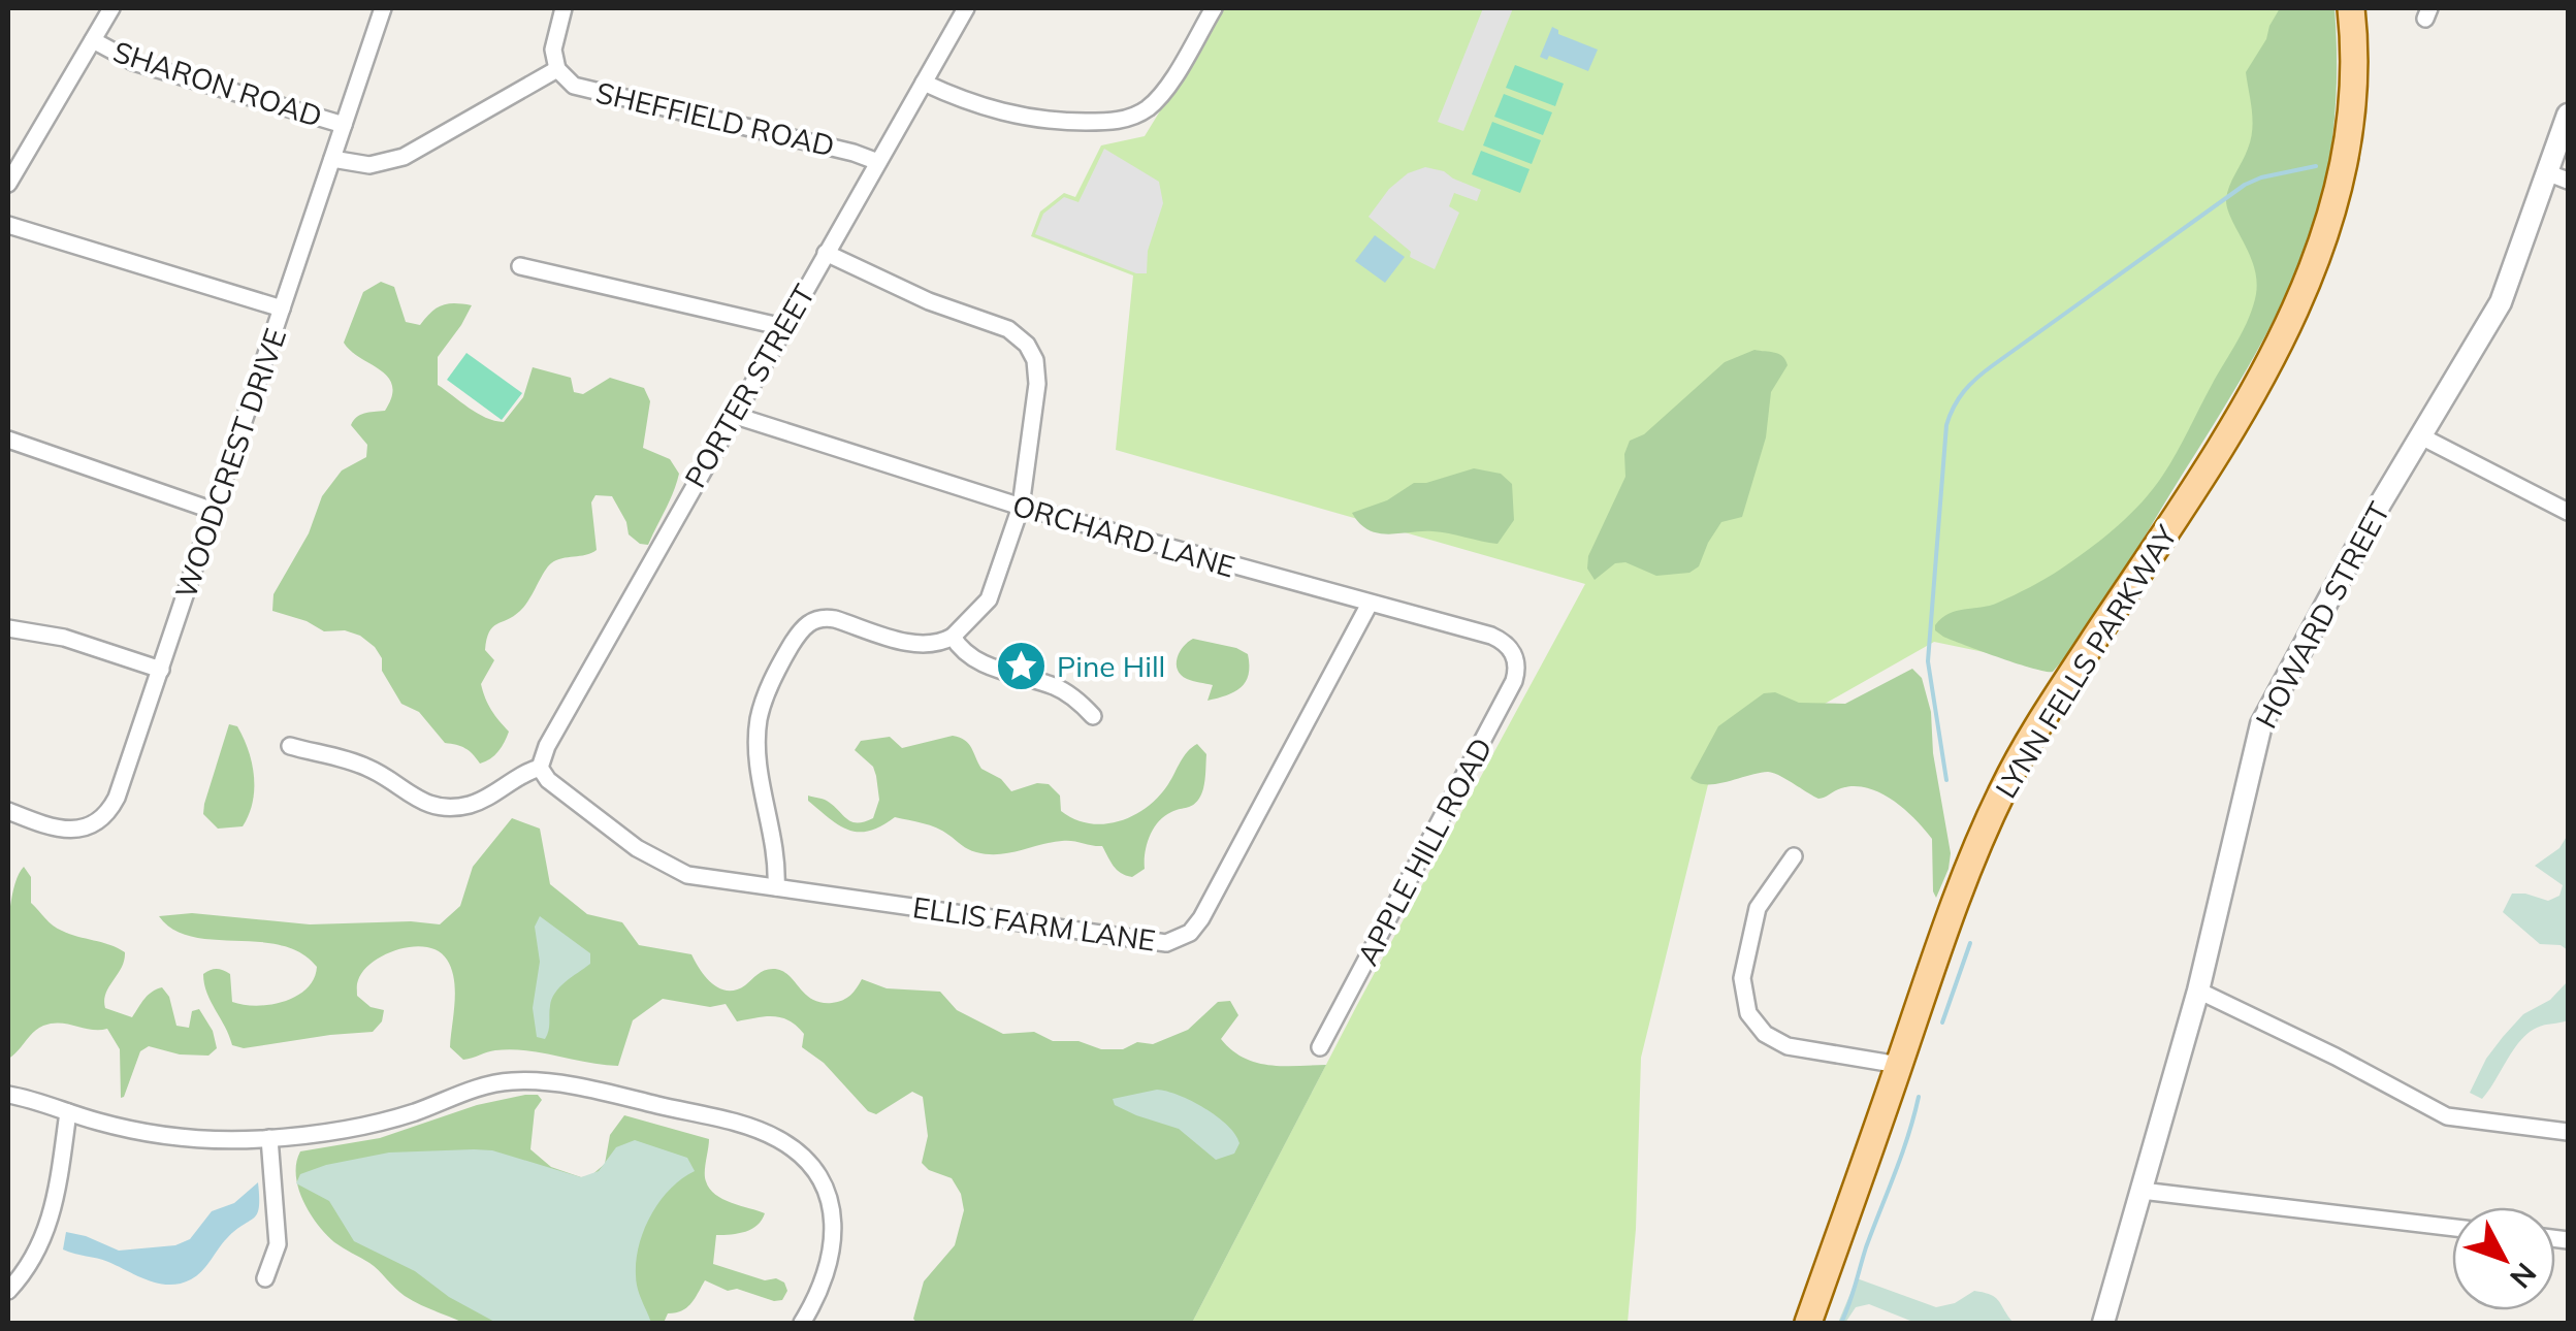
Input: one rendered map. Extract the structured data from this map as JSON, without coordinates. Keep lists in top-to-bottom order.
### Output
{
  "streets": {
    "main road": ["LYNN FELLS PARKWAY"],
    "street": [
      "SHARON ROAD",
      "SHEFFIELD ROAD",
      "PORTER STREET",
      "WOODCREST DRIVE",
      "ORCHARD LANE",
      "HOWARD STREET",
      "APPLE HILL ROAD",
      "ELLIS FARM LANE"
    ]
  },
  "crossings": [
    ["SHARON ROAD", "WOODCREST DRIVE"],
    ["SHEFFIELD ROAD", "PORTER STREET"],
    ["PORTER STREET", "ORCHARD LANE"],
    ["PORTER STREET", "ELLIS FARM LANE"],
    ["ORCHARD LANE", "APPLE HILL ROAD"],
    ["ORCHARD LANE", "ELLIS FARM LANE"]
  ],
  "places": {
    "place": ["Pine Hill"]
  },
  "north": "bottom right"
}
